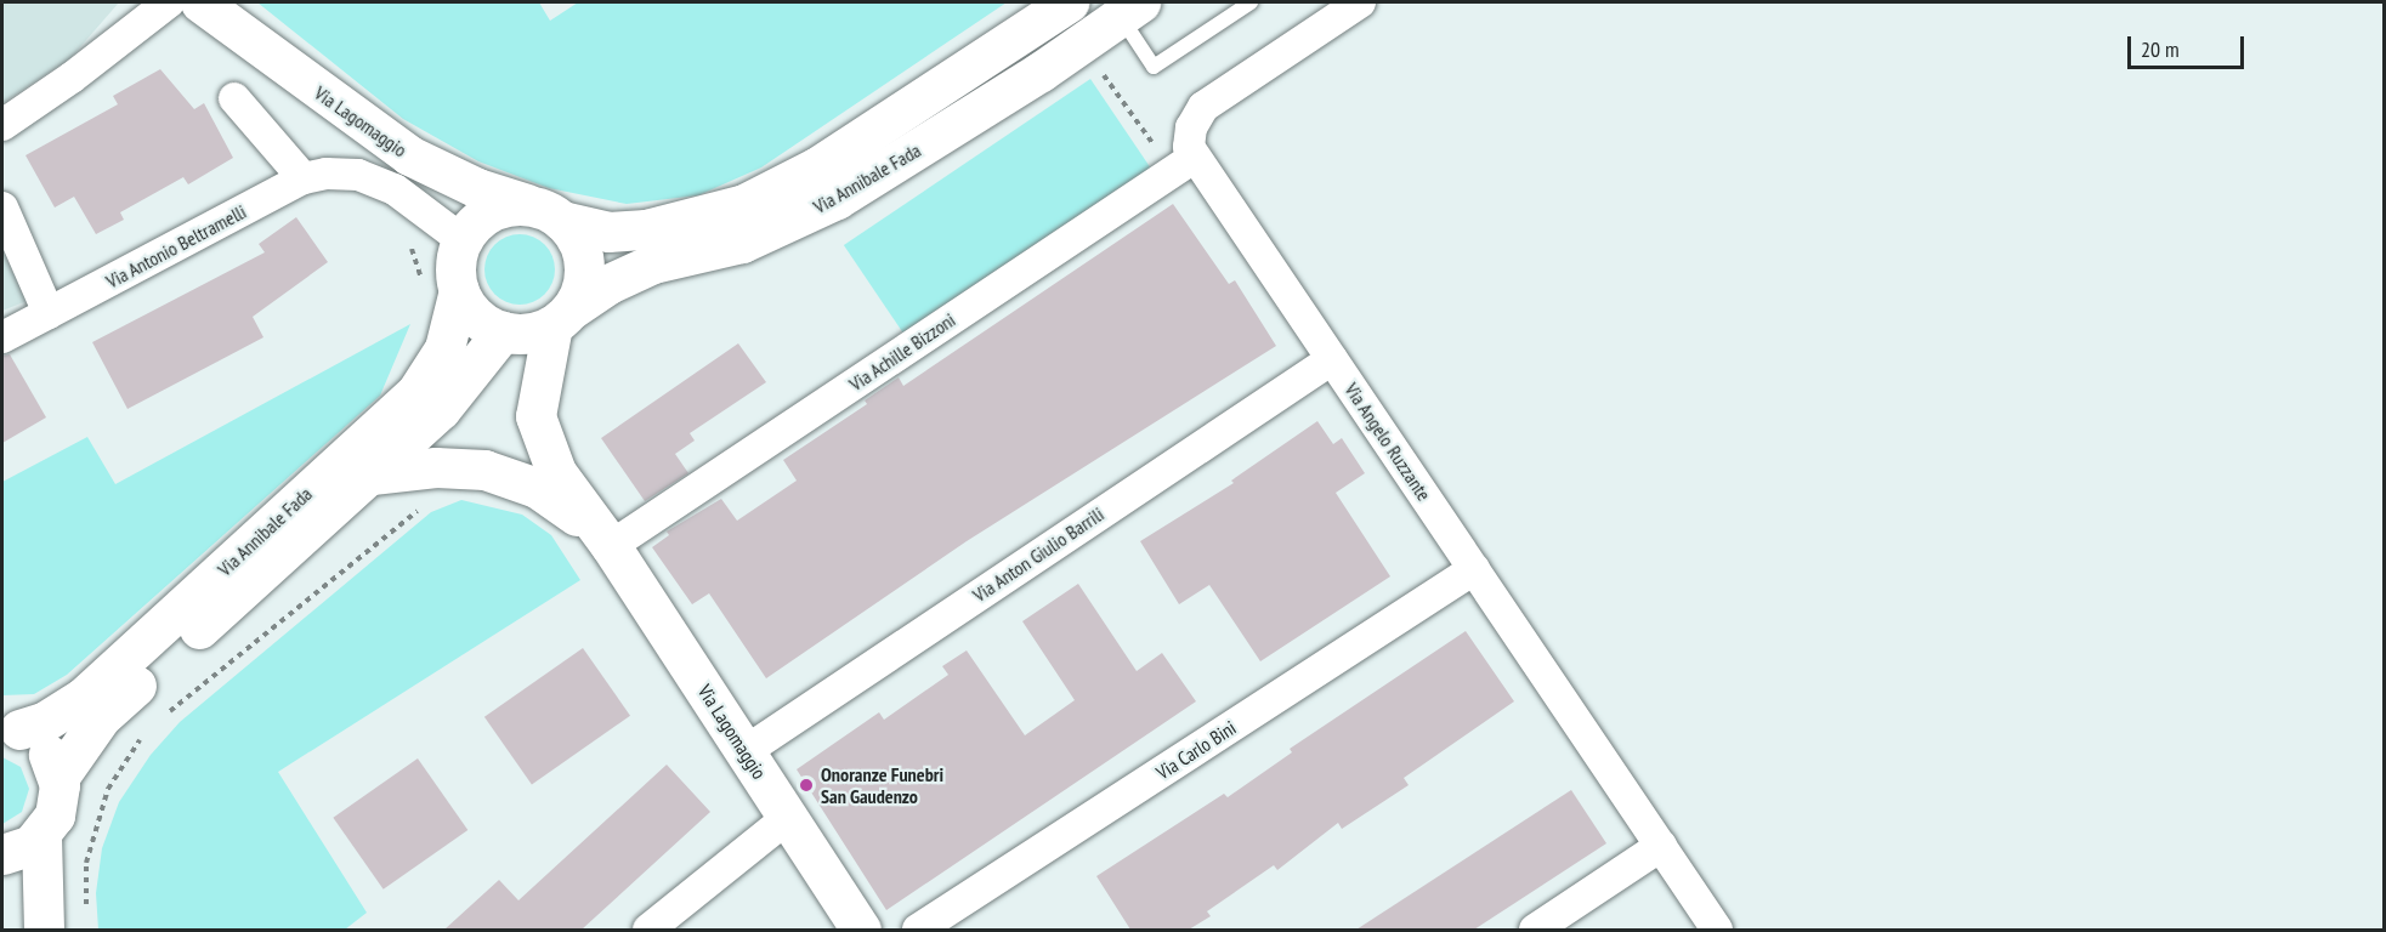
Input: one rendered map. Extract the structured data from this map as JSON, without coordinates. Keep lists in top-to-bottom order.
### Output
{
  "streets": {
    "main road": ["Via Lagomaggio", "Via Annibale Fada"],
    "street": [
      "Via Antonio Beltramelli",
      "Via Achille Bizzoni",
      "Via Angelo Ruzzante",
      "Via Anton Giulio Barrili",
      "Via Carlo Bini"
    ]
  },
  "crossings": [
    ["Via Lagomaggio", "Via Annibale Fada"],
    ["Via Lagomaggio", "Via Antonio Beltramelli"],
    ["Via Lagomaggio", "Via Achille Bizzoni"],
    ["Via Lagomaggio", "Via Anton Giulio Barrili"],
    ["Via Annibale Fada", "Via Antonio Beltramelli"],
    ["Via Achille Bizzoni", "Via Angelo Ruzzante"],
    ["Via Angelo Ruzzante", "Via Anton Giulio Barrili"],
    ["Via Angelo Ruzzante", "Via Carlo Bini"]
  ],
  "places": ["Onoranze Funebri San Gaudenzo"],
  "scale_bar": "20 m"
}
